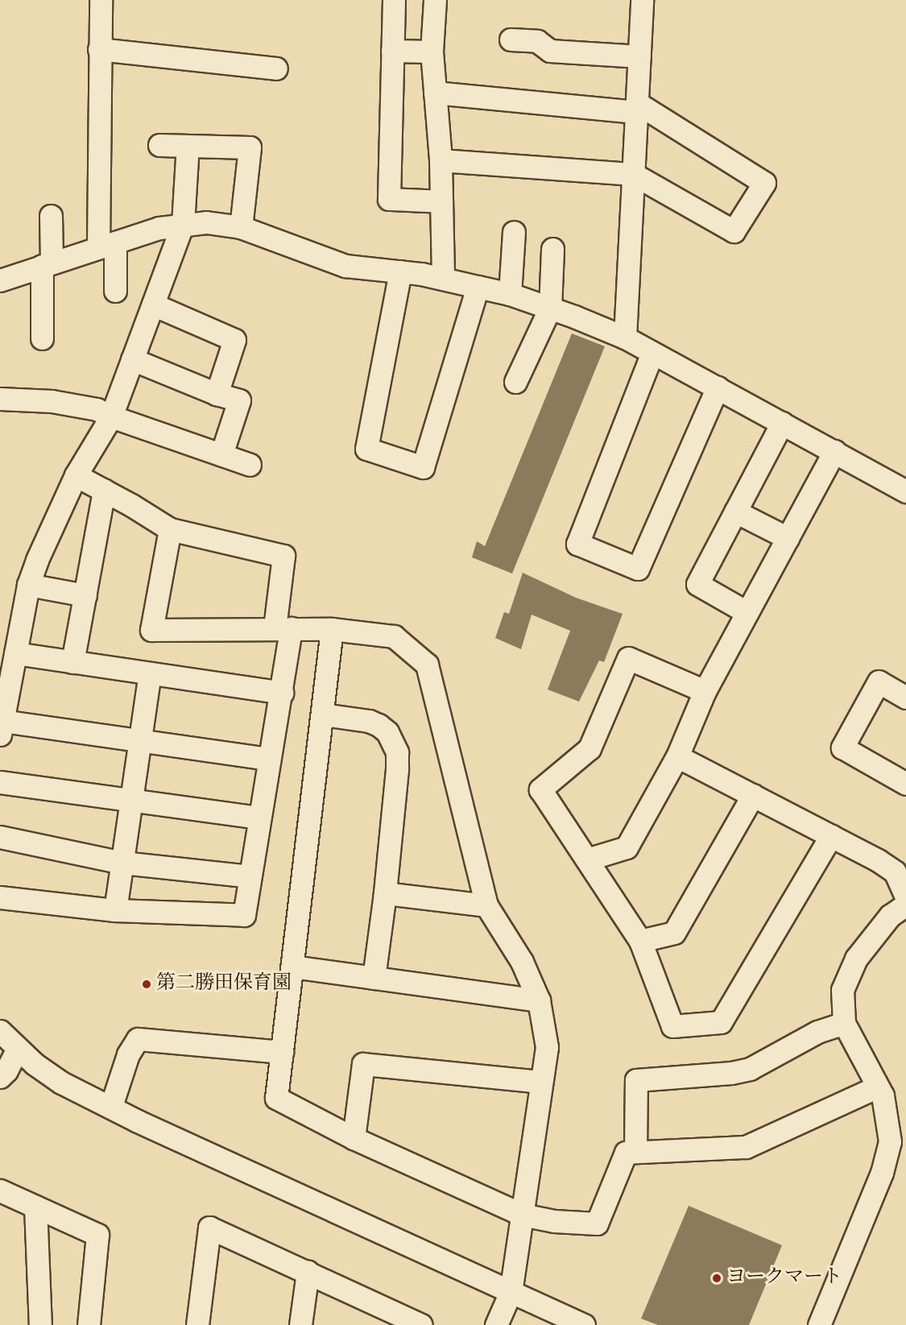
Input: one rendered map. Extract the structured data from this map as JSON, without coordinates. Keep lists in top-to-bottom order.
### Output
{
  "places": ["第二勝田保育園", "ヨークマート"]
}
